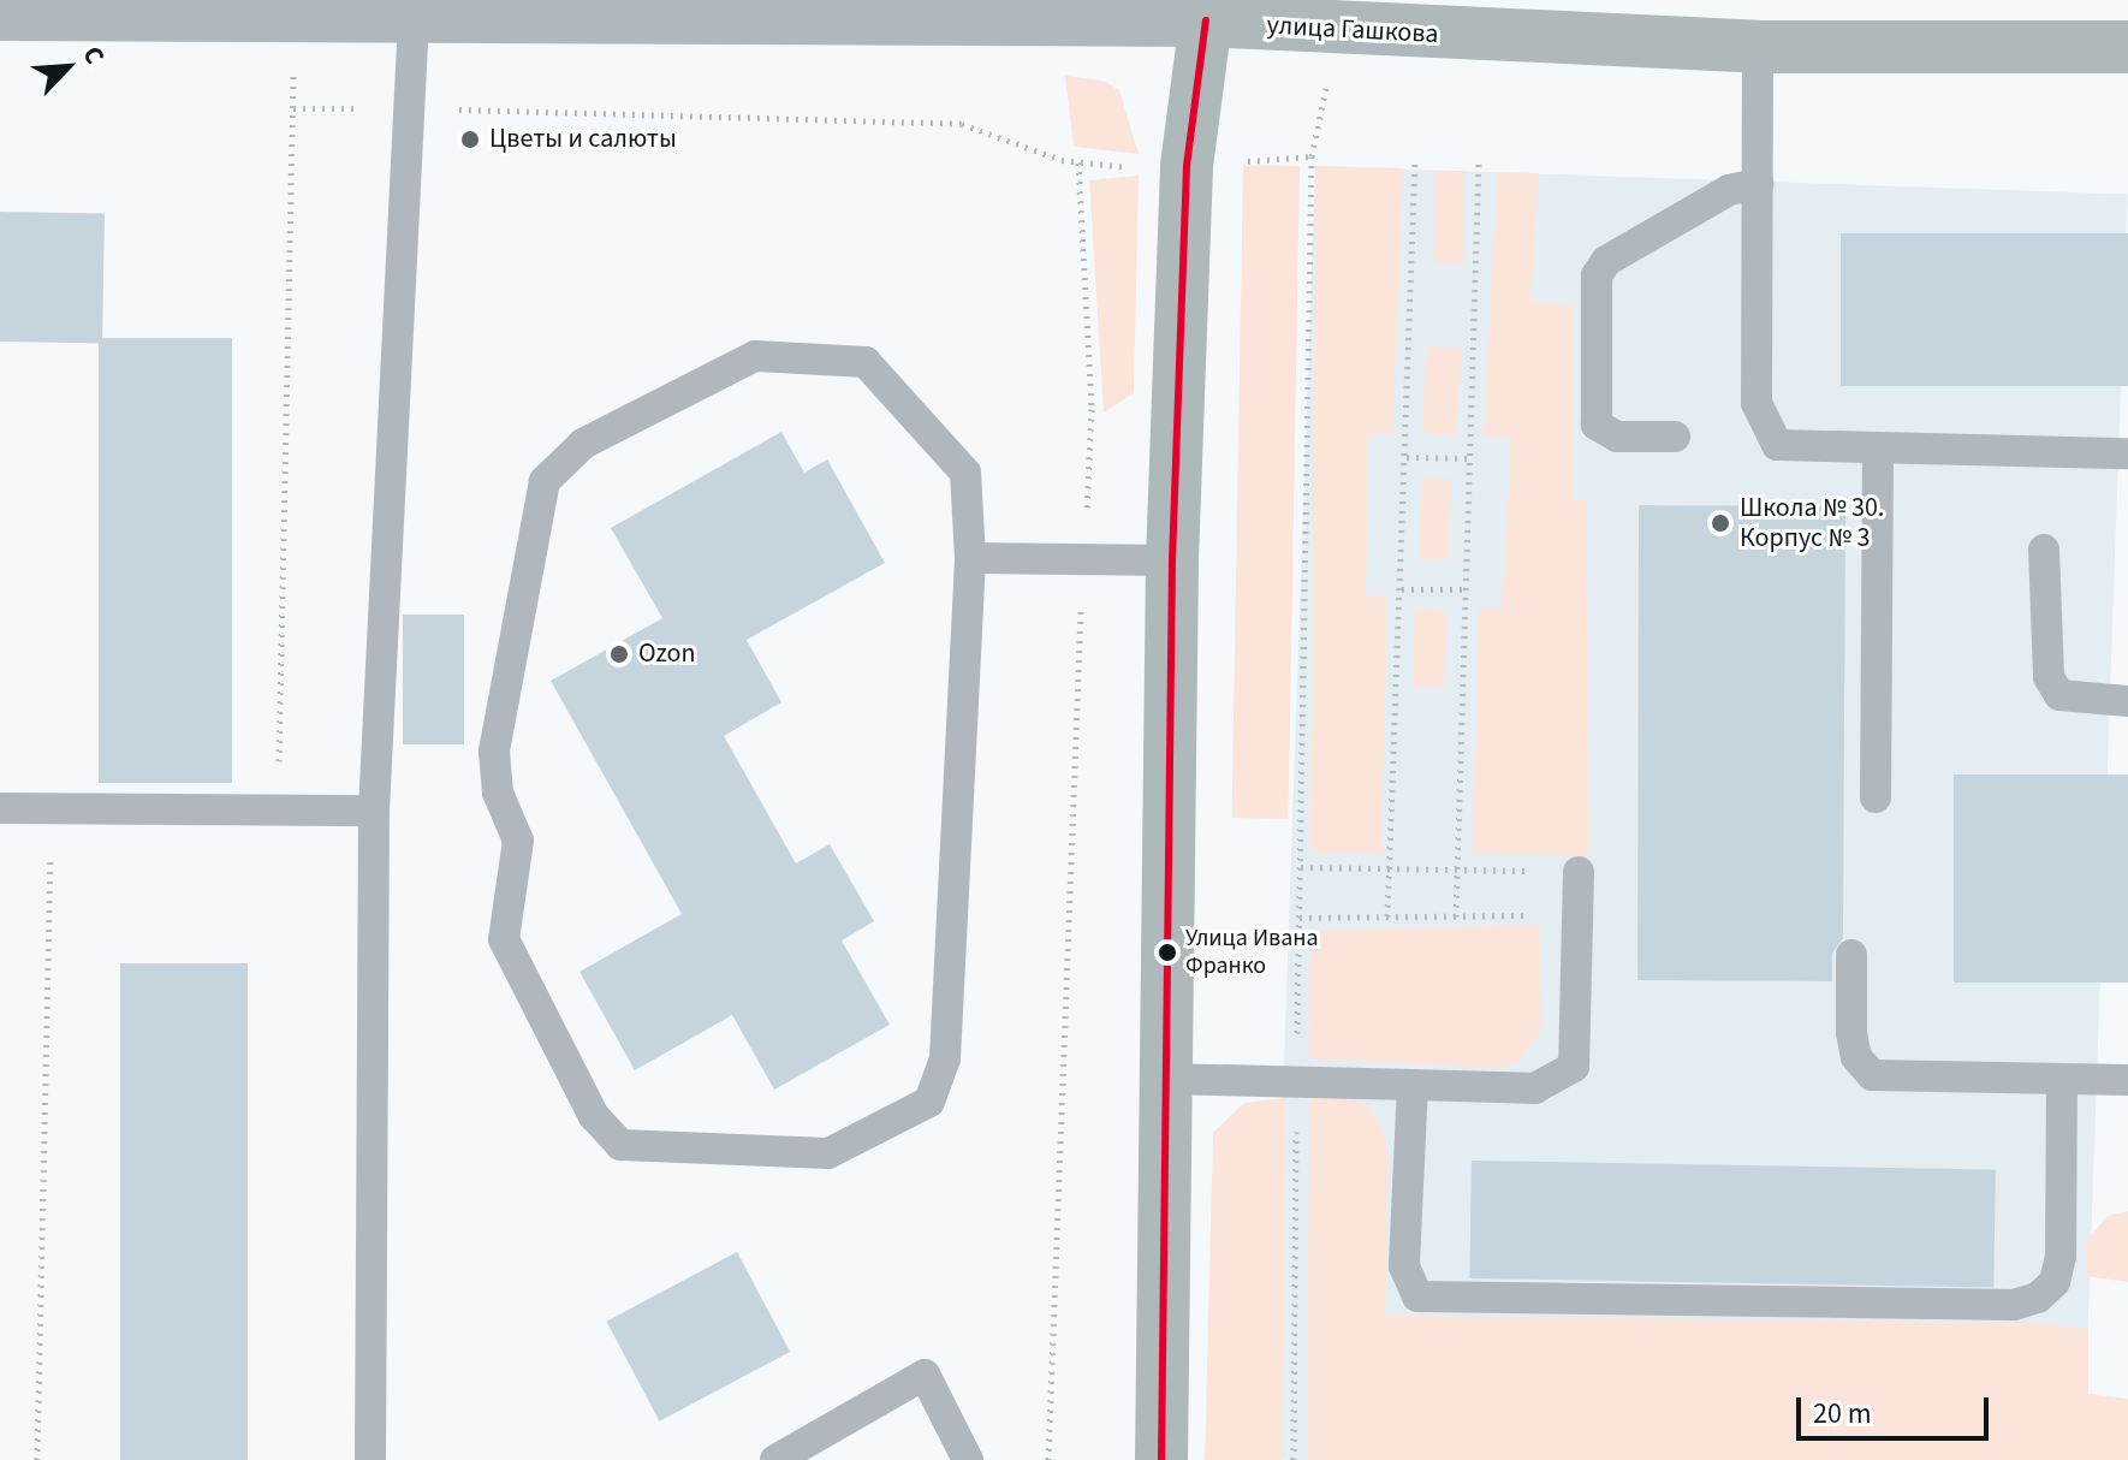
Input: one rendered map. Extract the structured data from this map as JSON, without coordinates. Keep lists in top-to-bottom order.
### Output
{
  "streets": {
    "street": ["улица Гашкова"]
  },
  "places": [
    "Цветы и салюты",
    "Школа № 30. Корпус № 3",
    "Ozon",
    "Улица Ивана Франко"
  ],
  "scale_bar": "20 m",
  "north": "top right"
}
